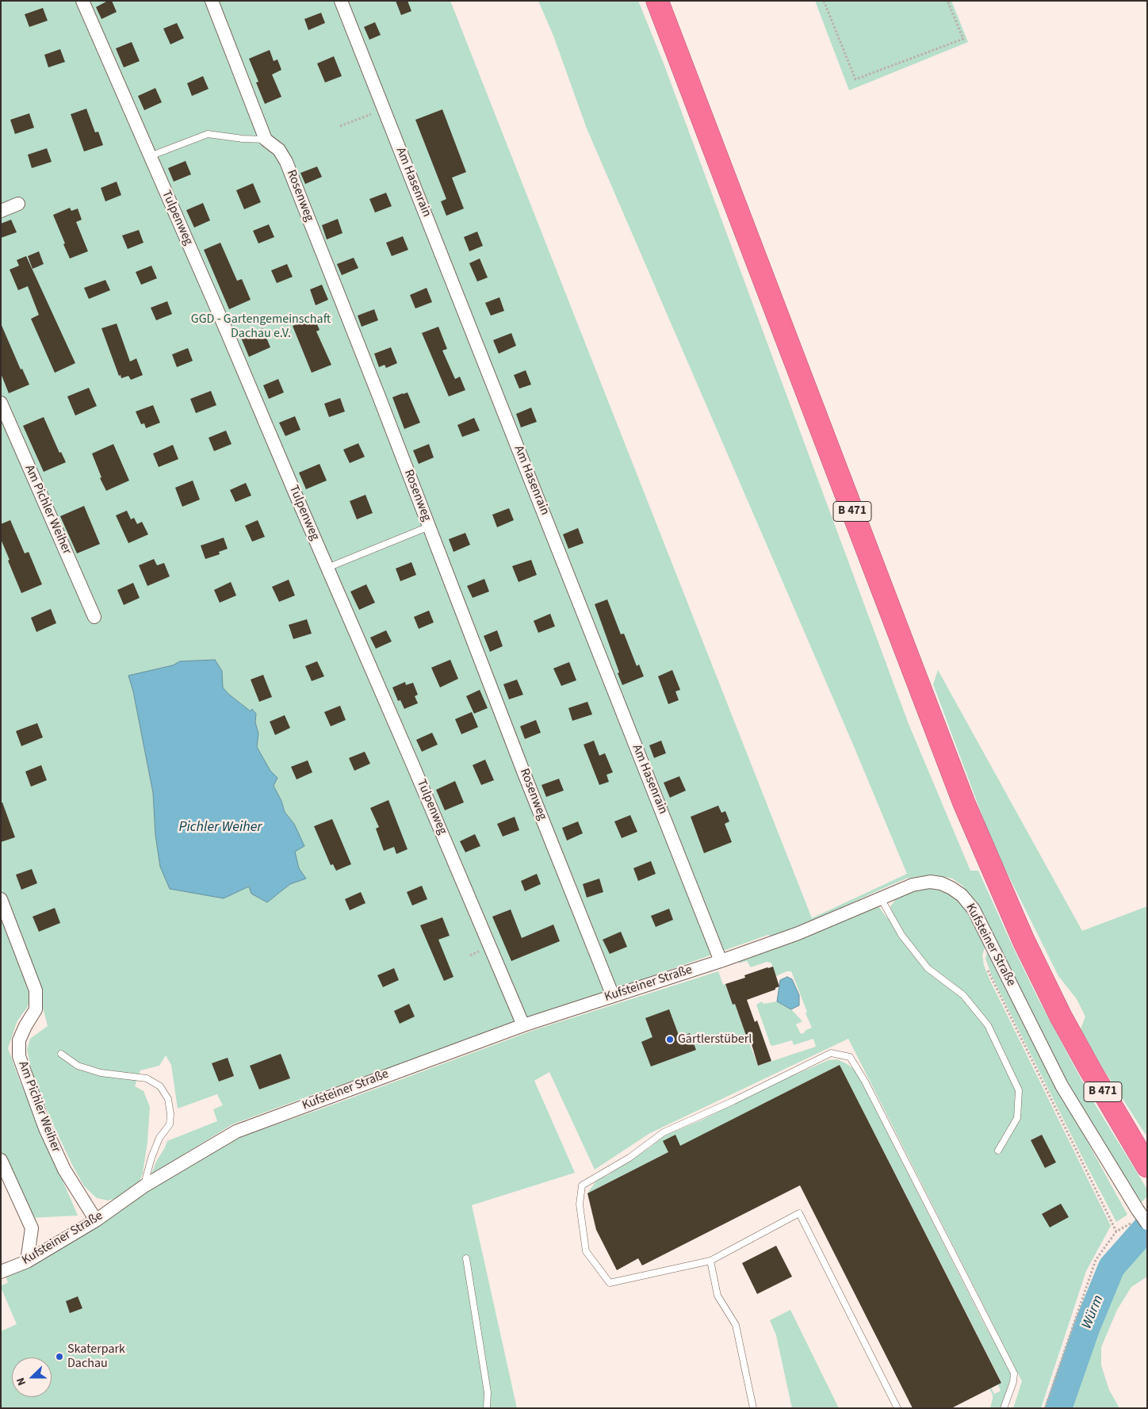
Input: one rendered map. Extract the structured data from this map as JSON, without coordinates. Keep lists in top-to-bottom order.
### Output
{
  "streets": {
    "highway": ["B 471"],
    "street": [
      "Am Hasenrain",
      "Rosenweg",
      "Tulpenweg",
      "Am Pichler Weiher",
      "Kufsteiner Straße"
    ]
  },
  "crossings": [
    ["Am Hasenrain", "Kufsteiner Straße"],
    ["Rosenweg", "Kufsteiner Straße"],
    ["Tulpenweg", "Kufsteiner Straße"],
    ["Am Pichler Weiher", "Kufsteiner Straße"]
  ],
  "water": ["Pichler Weiher", "Würm"],
  "parks": ["GGD - Gartengemeinschaft Dachau e.V."],
  "places": ["Gartlerstüberl", "Skaterpark Dachau"],
  "north": "left"
}
